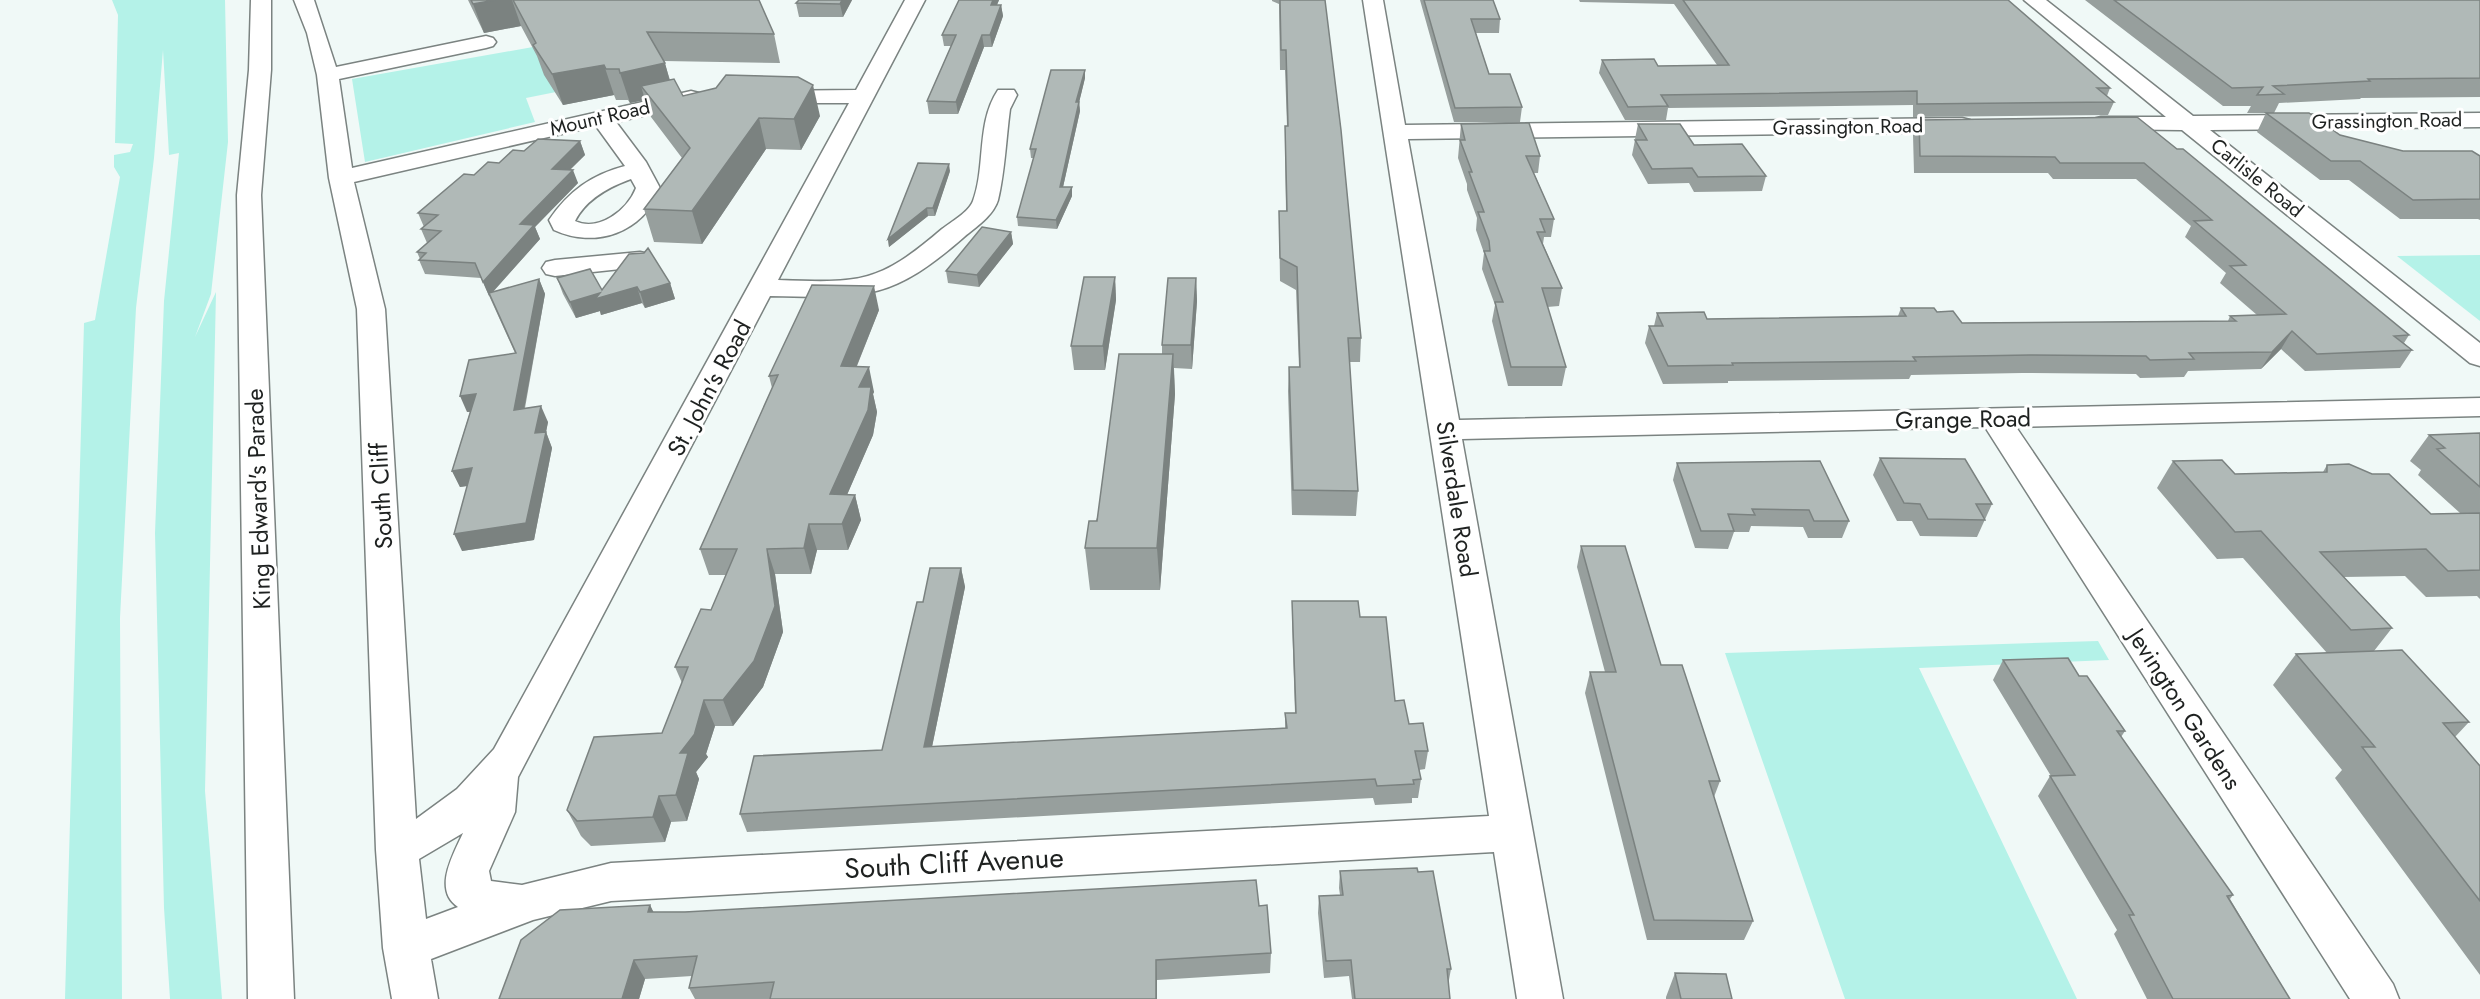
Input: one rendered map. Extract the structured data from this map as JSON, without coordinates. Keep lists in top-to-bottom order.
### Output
{
  "streets": {
    "street": [
      "Mount Road",
      "Grassington Road",
      "Carlisle Road",
      "St. John's Road",
      "Grange Road",
      "South Cliff",
      "King Edward's Parade",
      "Silverdale Road",
      "Jevington Gardens",
      "South Cliff Avenue"
    ]
  },
  "crossings": [
    ["Mount Road", "South Cliff"],
    ["Grassington Road", "Carlisle Road"],
    ["Grassington Road", "Silverdale Road"],
    ["St. John's Road", "South Cliff"],
    ["St. John's Road", "South Cliff Avenue"],
    ["Grange Road", "Silverdale Road"],
    ["Grange Road", "Jevington Gardens"],
    ["South Cliff", "South Cliff Avenue"],
    ["Silverdale Road", "South Cliff Avenue"]
  ]
}
